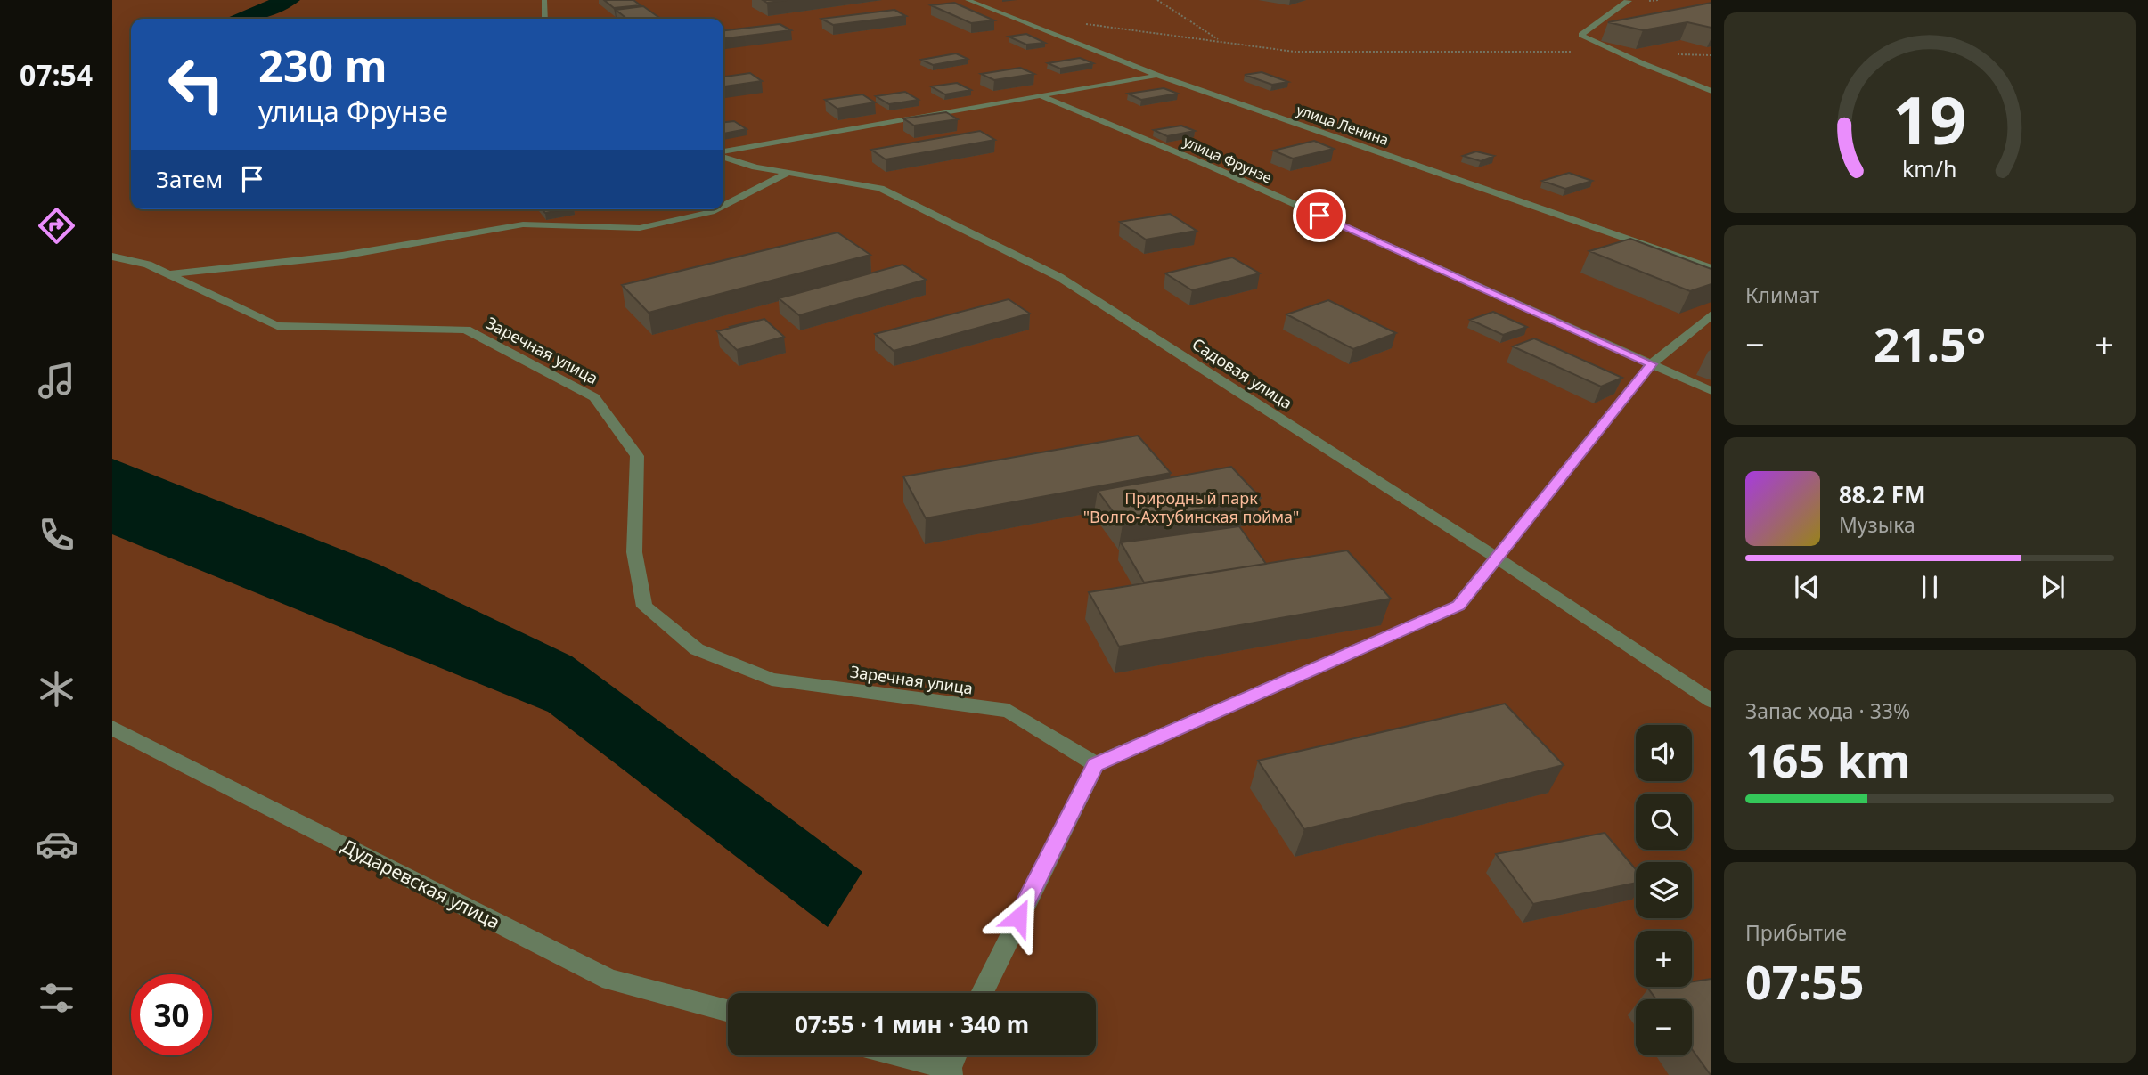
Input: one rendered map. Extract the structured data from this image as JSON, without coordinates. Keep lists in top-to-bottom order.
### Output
{
  "streets": {
    "street": [
      "улица Ленина",
      "улица Фрунзе",
      "Заречная улица",
      "Садовая улица",
      "Дударевская улица"
    ]
  },
  "parks": ["Природный парк \"Волго-Ахтубинская пойма\""],
  "page": {
    "tabs": "07:54",
    "turn": ["230 m", "улица Фрунзе"],
    "then": "Затем",
    "tile": [
      "Климат",
      ["Запас хода · 33%", "165 km"],
      ["Прибытие", "07:55"]
    ],
    "heat": ["−", "21.5°", "+"],
    "song": ["88.2 FM", "Музыка"],
    "map_buttons": ["+", "−"],
    "limit": "30",
    "trip": "07:55 · 1 мин · 340 m",
    "gauge": ["19", "km/h"]
  }
}
